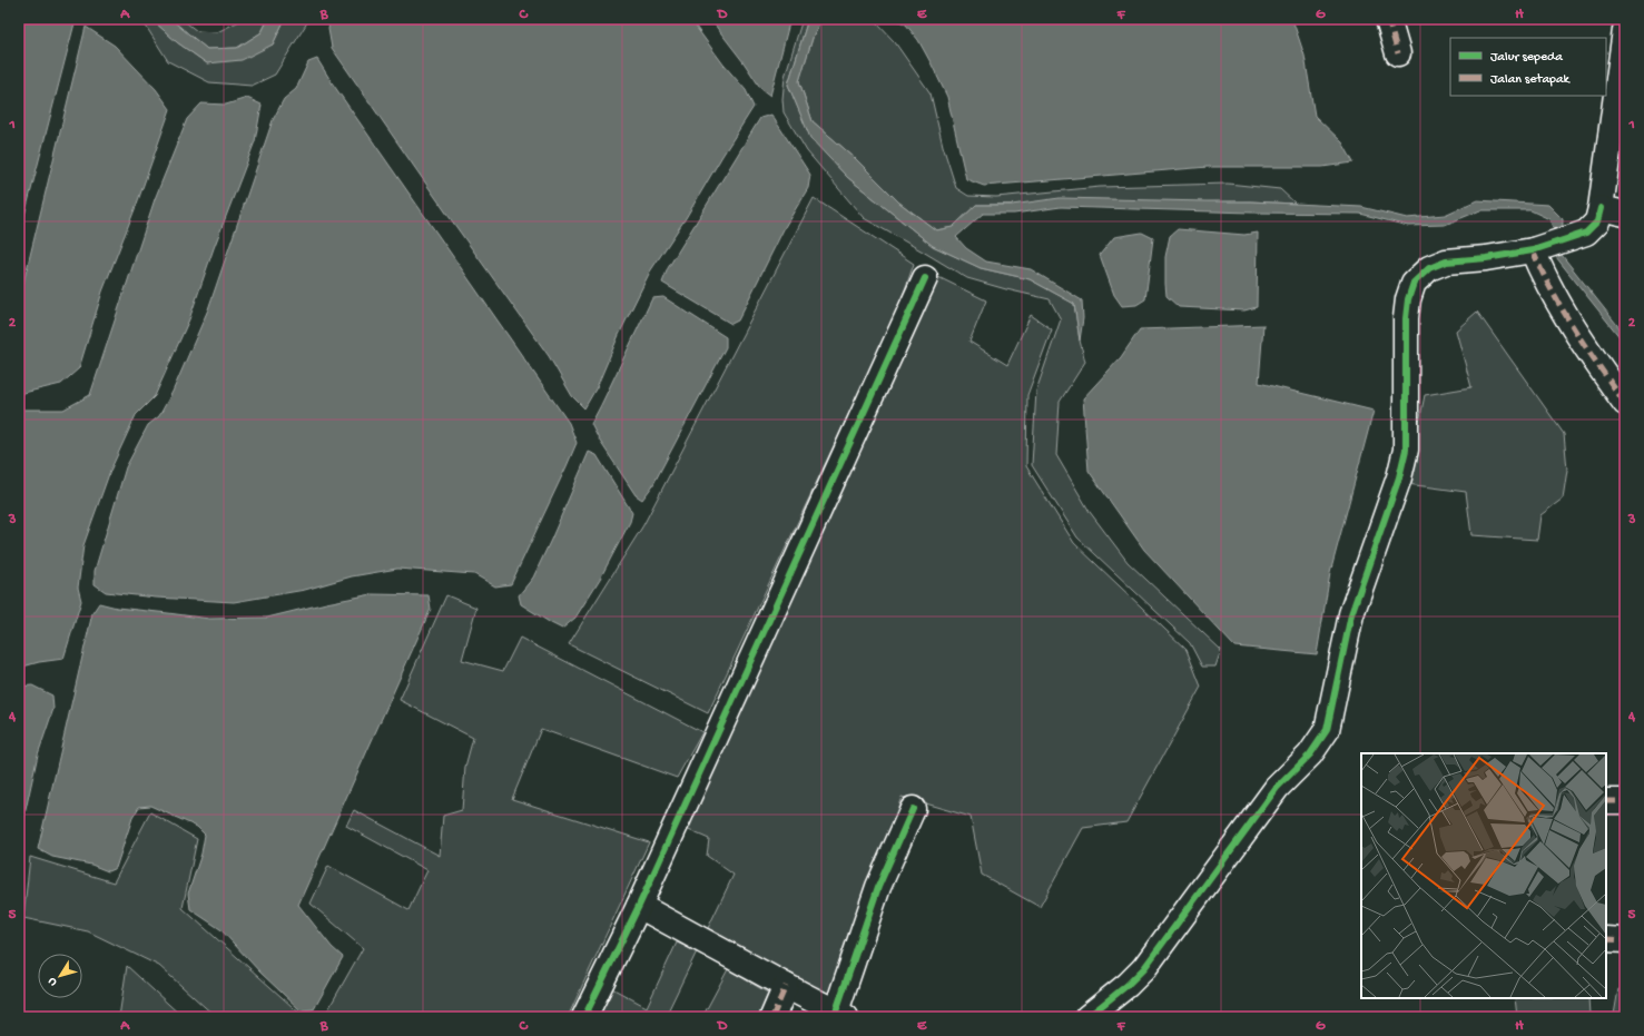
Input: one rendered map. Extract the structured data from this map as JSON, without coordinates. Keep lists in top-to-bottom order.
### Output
{
  "legend": ["Jalur sepeda", "Jalan setapak"],
  "north": "bottom left",
  "grid": {
    "columns": [
      "A",
      "B",
      "C",
      "D",
      "E",
      "F",
      "G",
      "H"
    ],
    "rows": [
      "1",
      "2",
      "3",
      "4",
      "5"
    ]
  }
}
